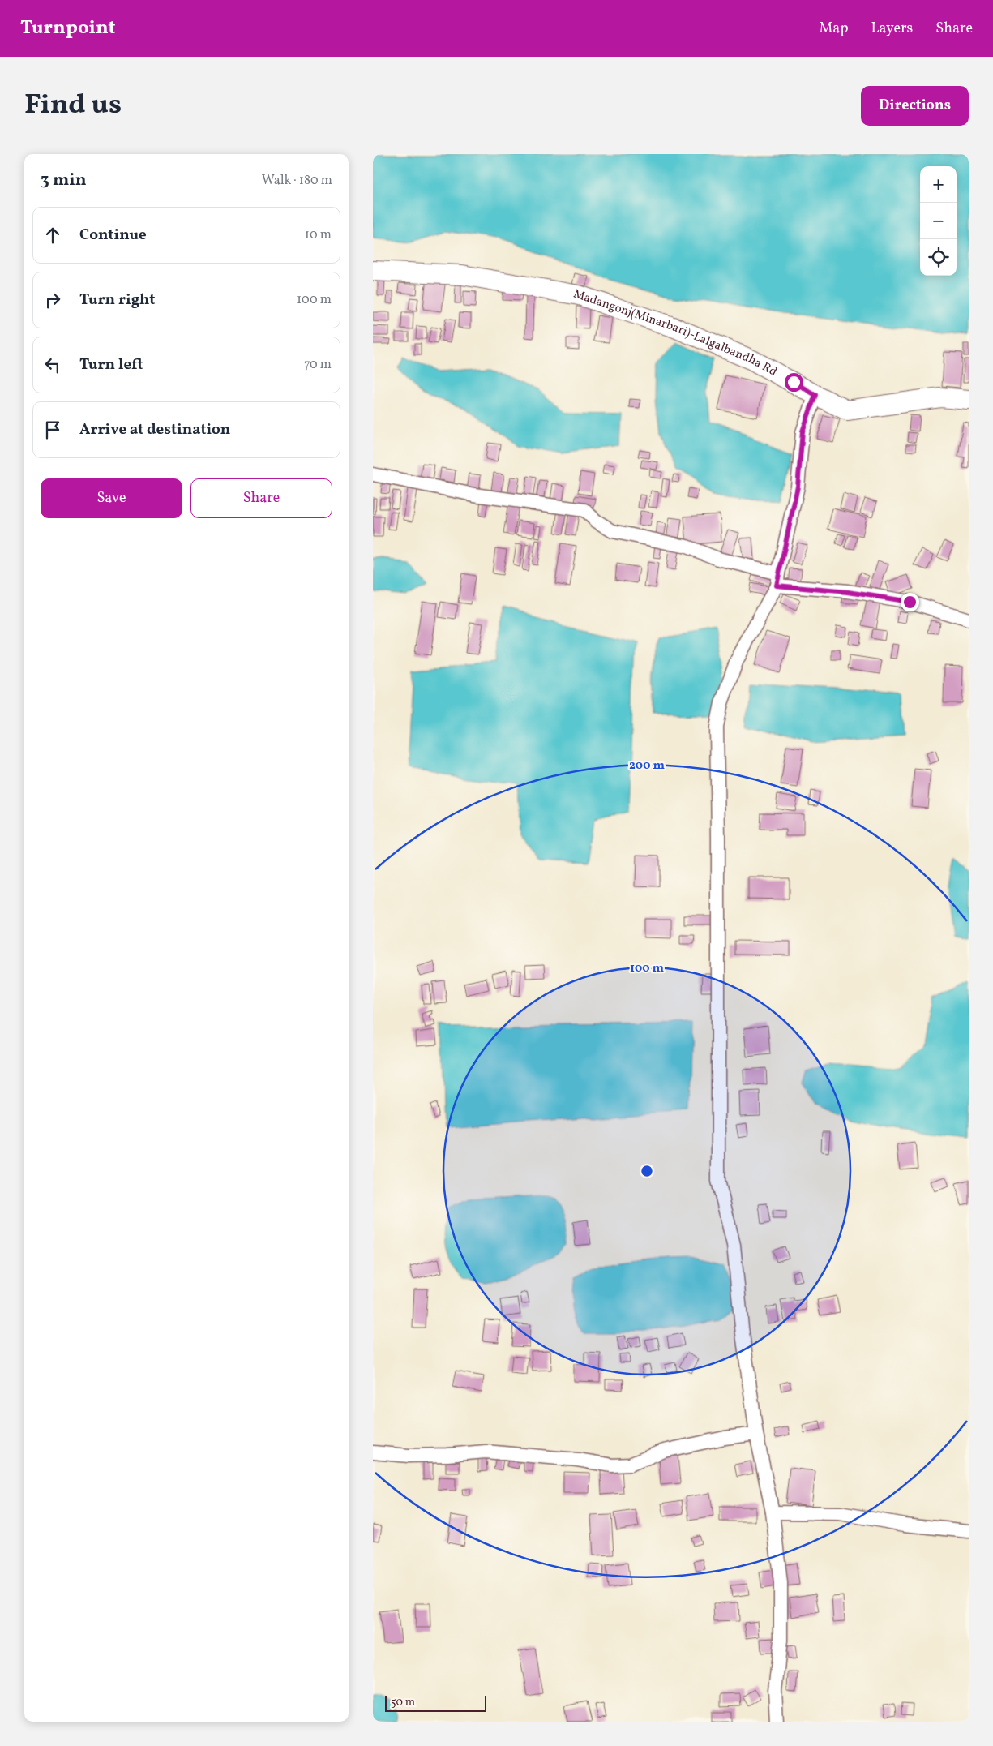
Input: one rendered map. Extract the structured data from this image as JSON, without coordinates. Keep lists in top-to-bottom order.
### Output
{
  "streets": {
    "main road": ["Madangonj(Minarbari)-Lalgalbandha Rd"]
  },
  "scale_bar": "50 m",
  "page": {
    "header": "Turnpoint",
    "nav": ["Map", "Layers", "Share"],
    "title": "Find us",
    "buttons": [
      "Directions",
      ["Save", "Share"]
    ],
    "heading": ["3 min", "Walk · 180 m"],
    "map_buttons": ["+", "−"],
    "list": [
      ["Continue", "10 m"],
      ["Turn right", "100 m"],
      ["Turn left", "70 m"],
      "Arrive at destination"
    ],
    "scale": "50 m"
  },
  "rings": ["200 m", "100 m"]
}
